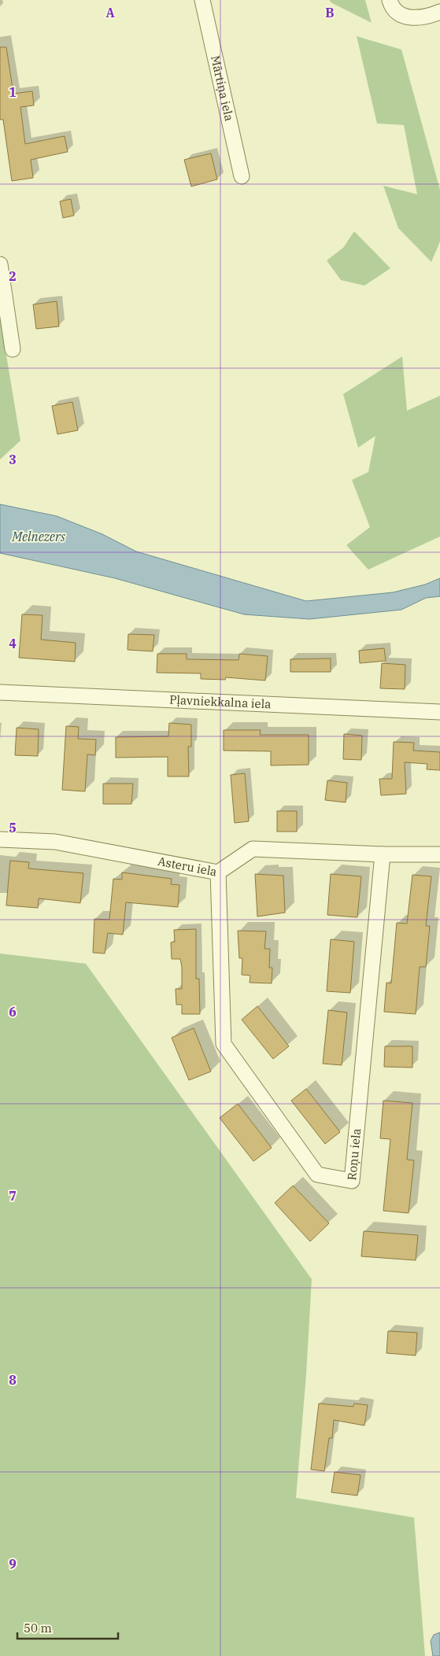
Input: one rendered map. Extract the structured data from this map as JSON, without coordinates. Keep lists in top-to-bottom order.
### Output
{
  "streets": {
    "street": [
      "Mārtiņa iela",
      "Pļavniekkalna iela",
      "Asteru iela",
      "Roņu iela"
    ]
  },
  "crossings": [
    ["Asteru iela", "Roņu iela"]
  ],
  "water": ["Melnezers"],
  "scale_bar": "50 m",
  "grid": {
    "columns": ["A", "B"],
    "rows": [
      "1",
      "2",
      "3",
      "4",
      "5",
      "6",
      "7",
      "8",
      "9"
    ]
  }
}
